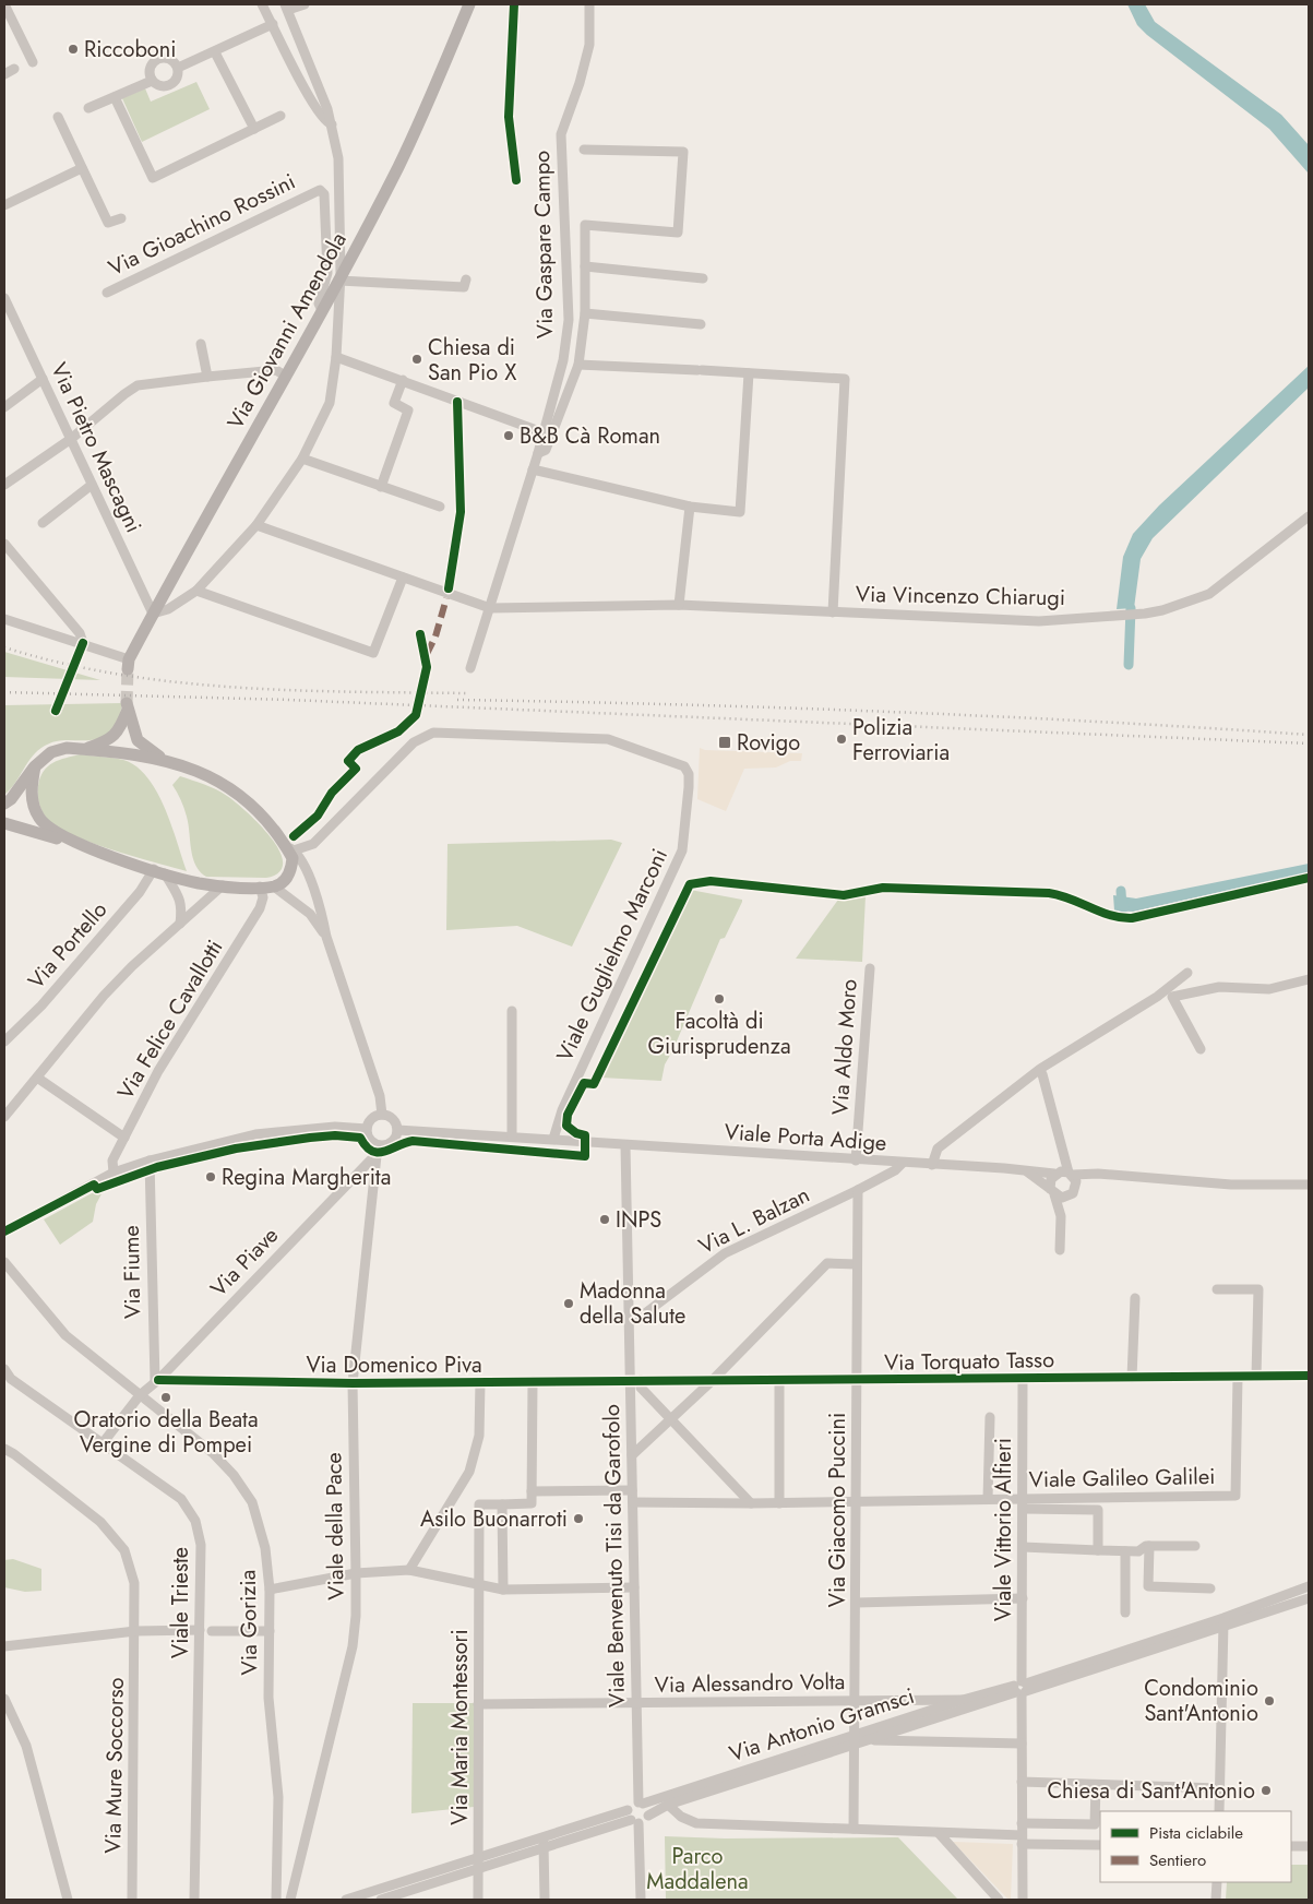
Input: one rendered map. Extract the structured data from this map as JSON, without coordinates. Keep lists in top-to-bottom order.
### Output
{
  "streets": {
    "main road": ["Via Giovanni Amendola"],
    "street": [
      "Via Gioachino Rossini",
      "Via Gaspare Campo",
      "Via Pietro Mascagni",
      "Via Vincenzo Chiarugi",
      "Via Portello",
      "Viale Guglielmo Marconi",
      "Via Felice Cavallotti",
      "Via Aldo Moro",
      "Viale Porta Adige",
      "Via L. Balzan",
      "Via Piave",
      "Via Fiume",
      "Via Torquato Tasso",
      "Via Domenico Piva",
      "Viale Galileo Galilei",
      "Via Giacomo Puccini",
      "Viale della Pace",
      "Viale Vittorio Alfieri",
      "Viale Benvenuto Tisi da Garofolo",
      "Viale Trieste",
      "Via Gorizia",
      "Via Alessandro Volta",
      "Via Antonio Gramsci",
      "Via Maria Montessori",
      "Via Mure Soccorso"
    ]
  },
  "crossings": [
    ["Via Gioachino Rossini", "Via Giovanni Amendola"],
    ["Via Gaspare Campo", "Via Vincenzo Chiarugi"],
    ["Via Giovanni Amendola", "Via Pietro Mascagni"],
    ["Viale Guglielmo Marconi", "Viale Porta Adige"],
    ["Via Aldo Moro", "Viale Porta Adige"],
    ["Viale Porta Adige", "Via L. Balzan"],
    ["Viale Porta Adige", "Via Piave"],
    ["Viale Porta Adige", "Viale della Pace"],
    ["Viale Porta Adige", "Viale Benvenuto Tisi da Garofolo"],
    ["Via L. Balzan", "Via Giacomo Puccini"],
    ["Via L. Balzan", "Viale Benvenuto Tisi da Garofolo"],
    ["Via Piave", "Via Fiume"],
    ["Via Piave", "Via Domenico Piva"],
    ["Via Piave", "Viale della Pace"],
    ["Via Piave", "Viale Trieste"],
    ["Via Piave", "Via Gorizia"],
    ["Via Fiume", "Via Domenico Piva"],
    ["Via Torquato Tasso", "Via Domenico Piva"],
    ["Via Torquato Tasso", "Viale Galileo Galilei"],
    ["Via Torquato Tasso", "Via Giacomo Puccini"],
    ["Via Torquato Tasso", "Viale Vittorio Alfieri"],
    ["Via Torquato Tasso", "Viale Benvenuto Tisi da Garofolo"],
    ["Via Domenico Piva", "Viale della Pace"],
    ["Via Domenico Piva", "Viale Benvenuto Tisi da Garofolo"],
    ["Viale Galileo Galilei", "Via Giacomo Puccini"],
    ["Viale Galileo Galilei", "Viale Vittorio Alfieri"],
    ["Viale Galileo Galilei", "Viale Benvenuto Tisi da Garofolo"],
    ["Via Giacomo Puccini", "Via Alessandro Volta"],
    ["Via Giacomo Puccini", "Via Antonio Gramsci"],
    ["Viale Vittorio Alfieri", "Via Antonio Gramsci"],
    ["Viale Benvenuto Tisi da Garofolo", "Via Alessandro Volta"],
    ["Viale Benvenuto Tisi da Garofolo", "Via Antonio Gramsci"],
    ["Via Alessandro Volta", "Via Antonio Gramsci"],
    ["Via Alessandro Volta", "Via Maria Montessori"]
  ],
  "parks": ["Parco Maddalena"],
  "places": {
    "other": [
      "Riccoboni",
      "Chiesa di San Pio X",
      "B&B Cà Roman",
      "Polizia Ferroviaria",
      "Facoltà di Giurisprudenza",
      "Regina Margherita",
      "INPS",
      "Madonna della Salute",
      "Oratorio della Beata Vergine di Pompei",
      "Asilo Buonarroti",
      "Condominio Sant'Antonio",
      "Chiesa di Sant'Antonio"
    ],
    "transit": ["Rovigo"]
  },
  "legend": ["Pista ciclabile", "Sentiero"]
}
